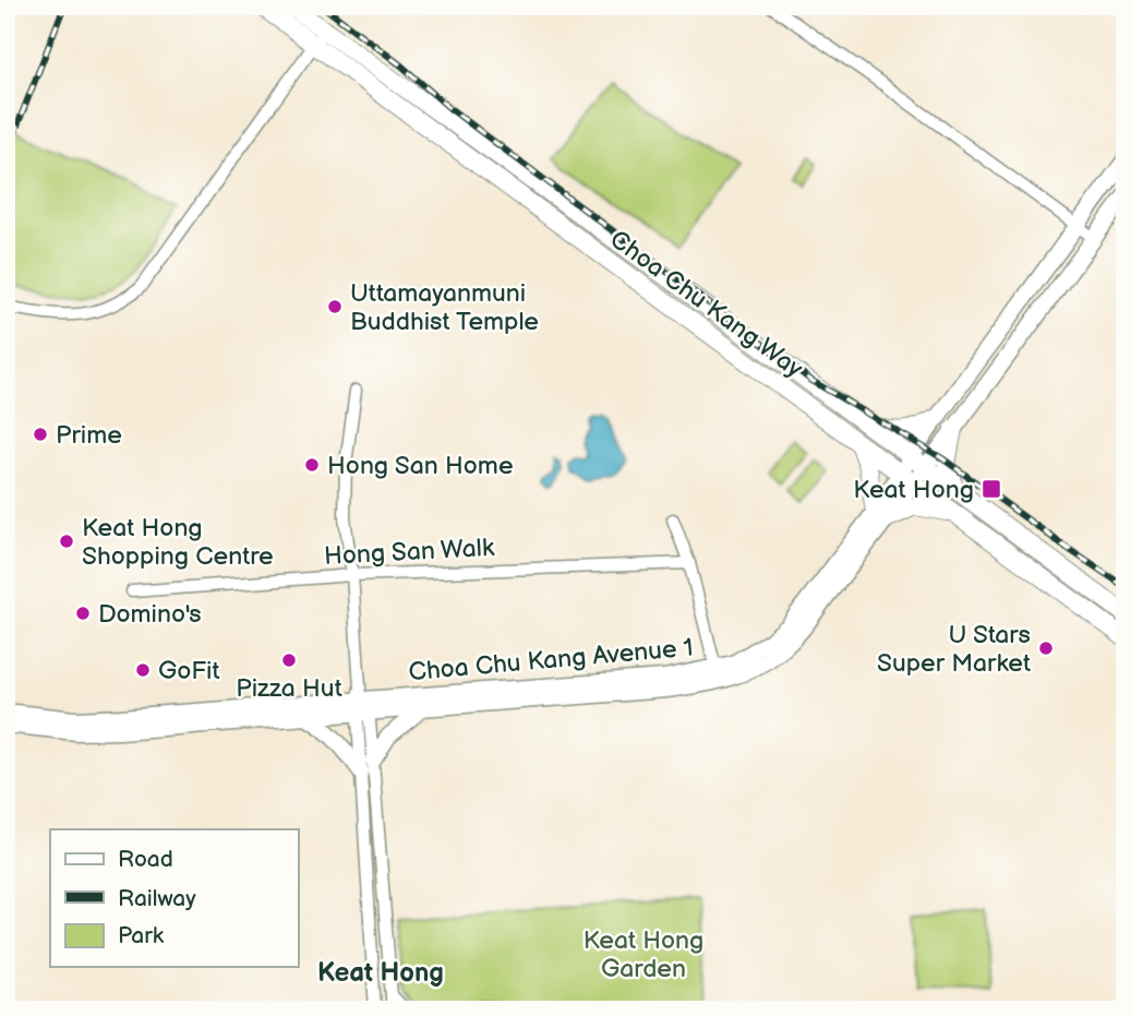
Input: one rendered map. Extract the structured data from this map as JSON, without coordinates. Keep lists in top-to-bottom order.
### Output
{
  "streets": {
    "main road": ["Choa Chu Kang Way"],
    "street": ["Hong San Walk", "Choa Chu Kang Avenue 1"]
  },
  "crossings": [
    ["Choa Chu Kang Way", "Choa Chu Kang Avenue 1"]
  ],
  "districts": ["Keat Hong"],
  "parks": ["Keat Hong Garden"],
  "places": {
    "other": [
      "Uttamayanmuni Buddhist Temple",
      "Prime",
      "Hong San Home",
      "Keat Hong Shopping Centre",
      "Domino's",
      "U Stars Super Market",
      "Pizza Hut",
      "GoFit"
    ],
    "transit": ["Keat Hong"]
  },
  "legend": ["Road", "Railway", "Park"]
}
